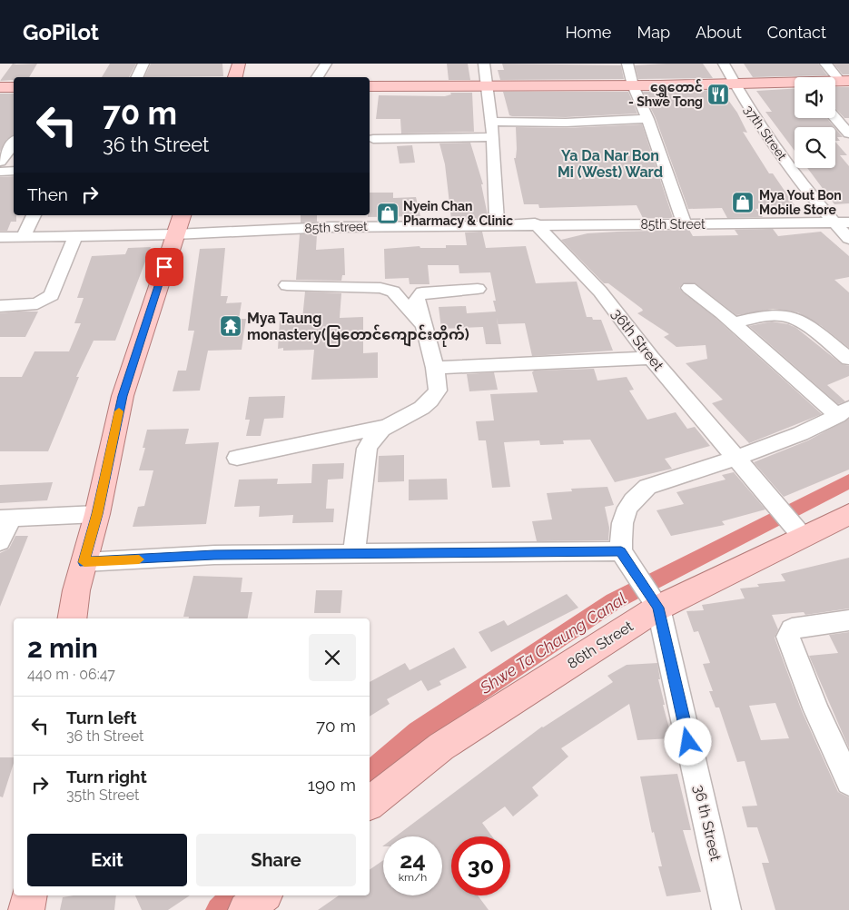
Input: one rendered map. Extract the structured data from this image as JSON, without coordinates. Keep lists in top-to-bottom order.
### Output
{
  "streets": {
    "main road": ["86th Street"],
    "street": [
      "37th Street",
      "85th Street",
      "85th street",
      "36th Street",
      "36 th Street"
    ]
  },
  "crossings": [
    ["37th Street", "85th Street"],
    ["85th Street", "85th street"],
    ["85th Street", "36th Street"],
    ["36th Street", "86th Street"],
    ["86th Street", "36 th Street"]
  ],
  "districts": ["Ya Da Nar Bon Mi (West) Ward"],
  "water": ["Shwe Ta Chaung Canal"],
  "places": {
    "restaurant": ["ရွှေတောင် - Shwe Tong"],
    "shop": ["Mya Yout Bon Mobile Store", "Nyein Chan Pharmacy & Clinic"],
    "temple": ["Mya Taung monastery(မြတောင်ကျောင်းတိုက်)"]
  },
  "page": {
    "header": "GoPilot",
    "nav": [
      "Home",
      "Map",
      "About",
      "Contact"
    ],
    "turn": ["70 m", "36 th Street"],
    "then": "Then",
    "heading": ["2 min", "440 m · 06:47"],
    "list": [
      {
        "name": "Turn left",
        "note": "36 th Street",
        "value": "70 m"
      },
      {
        "name": "Turn right",
        "note": "35th Street",
        "value": "190 m"
      }
    ],
    "buttons": ["Exit", "Share"],
    "speed": "24 km/h",
    "limit": "30"
  }
}
